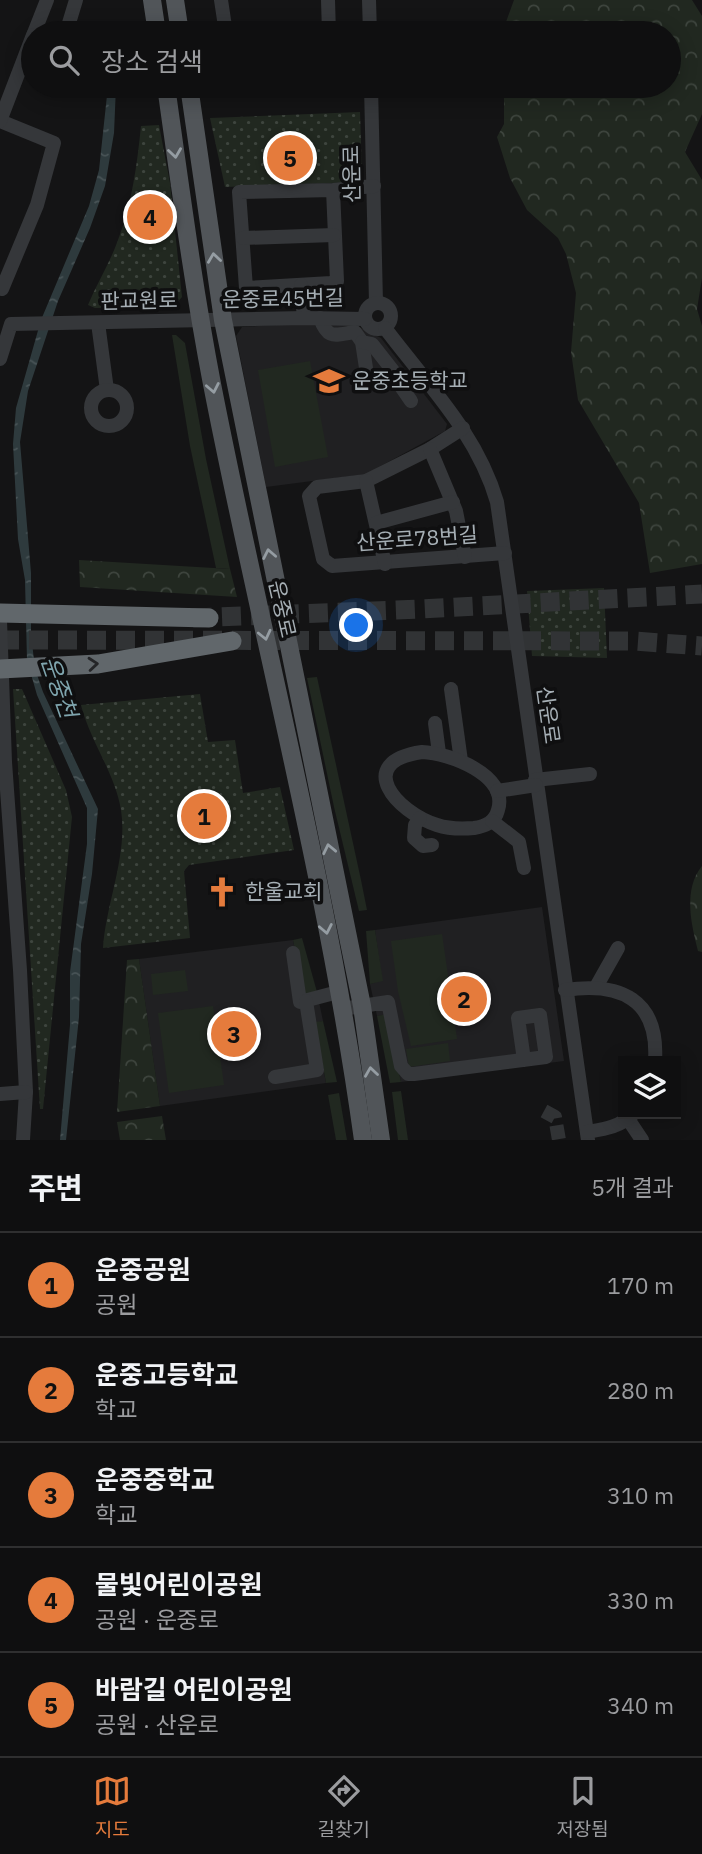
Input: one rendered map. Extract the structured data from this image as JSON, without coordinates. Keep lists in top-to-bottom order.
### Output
{
  "streets": {
    "main road": ["운중로"],
    "street": [
      "산운로",
      "운중로45번길",
      "판교원로",
      "산운로78번길"
    ]
  },
  "crossings": [
    ["산운로", "운중로45번길"],
    ["산운로", "산운로78번길"],
    ["운중로45번길", "판교원로"],
    ["운중로45번길", "운중로"],
    ["판교원로", "운중로"]
  ],
  "water": ["운중천"],
  "places": {
    "school or university": ["운중초등학교"],
    "church": ["한울교회"]
  },
  "page": {
    "search": "장소 검색",
    "pins": [
      "5",
      "4",
      "1",
      "2",
      "3"
    ],
    "heading": ["주변", "5개 결과"],
    "list": [
      {
        "mark": "1",
        "name": "운중공원",
        "note": "공원",
        "value": "170 m"
      },
      {
        "mark": "2",
        "name": "운중고등학교",
        "note": "학교",
        "value": "280 m"
      },
      {
        "mark": "3",
        "name": "운중중학교",
        "note": "학교",
        "value": "310 m"
      },
      {
        "mark": "4",
        "name": "물빛어린이공원",
        "note": "공원 · 운중로",
        "value": "330 m"
      },
      {
        "mark": "5",
        "name": "바람길 어린이공원",
        "note": "공원 · 산운로",
        "value": "340 m"
      }
    ],
    "nav": ["지도", "길찾기", "저장됨"]
  }
}
